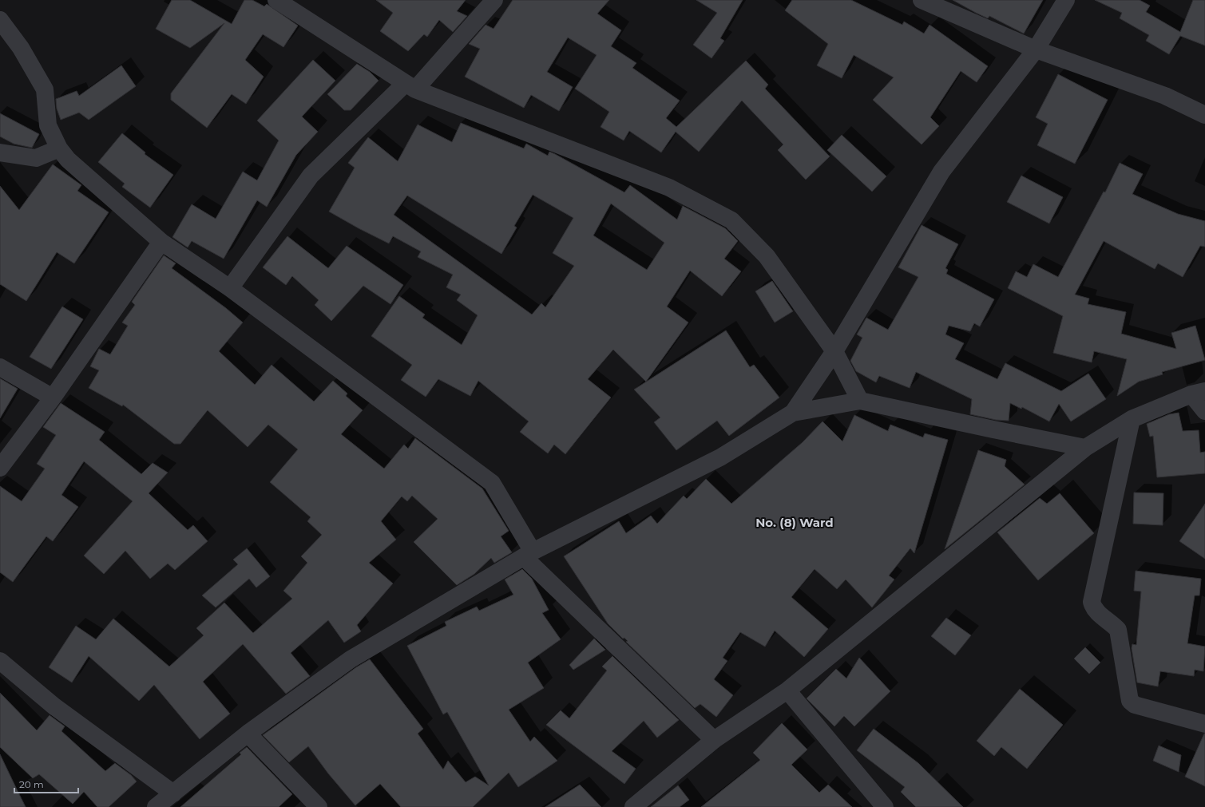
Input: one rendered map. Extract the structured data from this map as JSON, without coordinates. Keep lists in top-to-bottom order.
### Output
{
  "districts": ["No. (8) Ward"],
  "scale_bar": "20 m"
}
